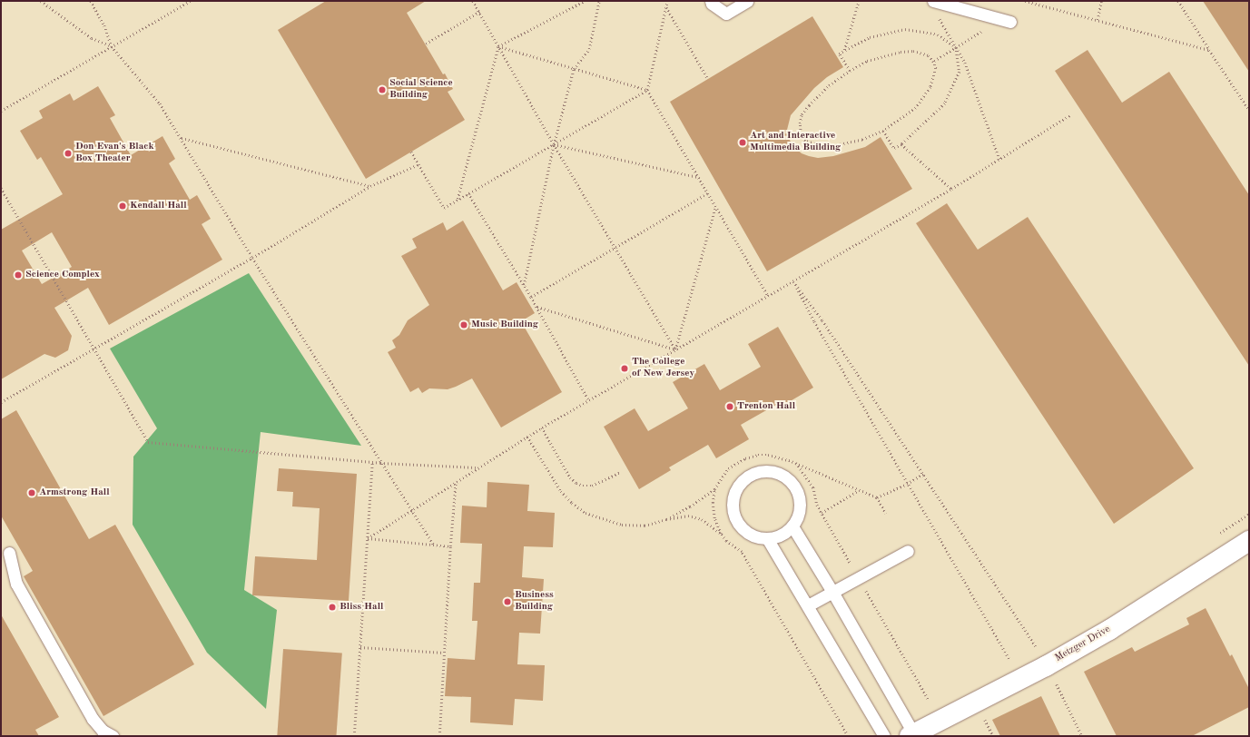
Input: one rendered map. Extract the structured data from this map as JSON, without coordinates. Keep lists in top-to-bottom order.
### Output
{
  "streets": {
    "street": ["Metzger Drive"]
  },
  "places": [
    "Social Science Building",
    "Art and Interactive Multimedia Building",
    "Don Evan's Black Box Theater",
    "Kendall Hall",
    "Science Complex",
    "Music Building",
    "The College of New Jersey",
    "Trenton Hall",
    "Armstrong Hall",
    "Business Building",
    "Bliss Hall"
  ]
}
